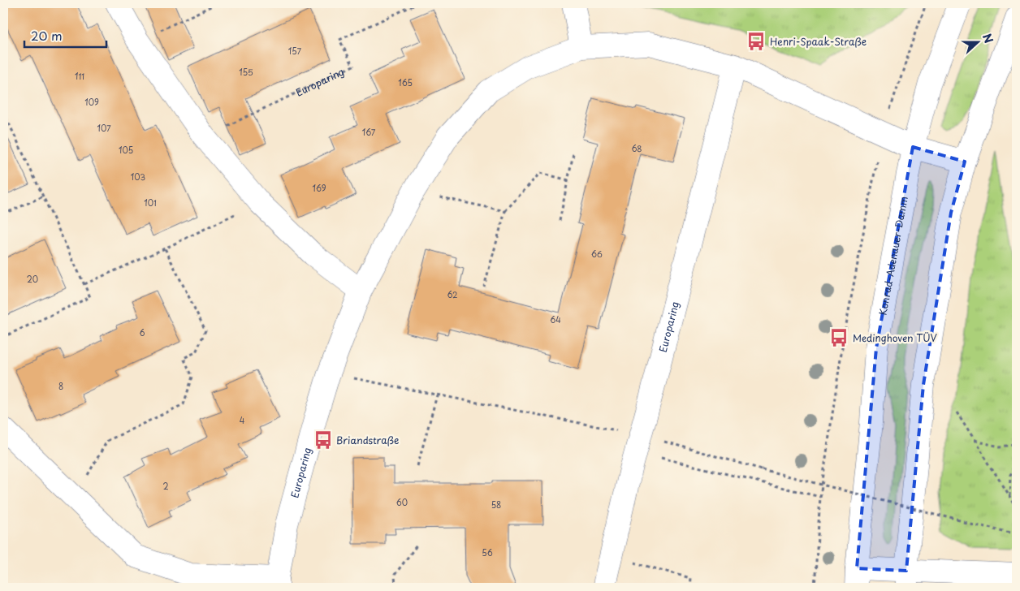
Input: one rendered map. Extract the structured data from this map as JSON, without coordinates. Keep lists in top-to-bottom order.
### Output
{
  "streets": {
    "street": ["Europaring", "Konrad-Adenauer-Damm"]
  },
  "crossings": [
    ["Europaring", "Konrad-Adenauer-Damm"]
  ],
  "places": {
    "bus stop": ["Henri-Spaak-Straße", "Medinghoven TÜV", "Briandstraße"]
  },
  "house_numbers": [
    "157",
    "155",
    "111",
    "165",
    "109",
    "107",
    "167",
    "68",
    "105",
    "103",
    "169",
    "101",
    "66",
    "20",
    "62",
    "64",
    "6",
    "8",
    "4",
    "2",
    "60",
    "58",
    "56"
  ],
  "scale_bar": "20 m",
  "north": "right"
}
